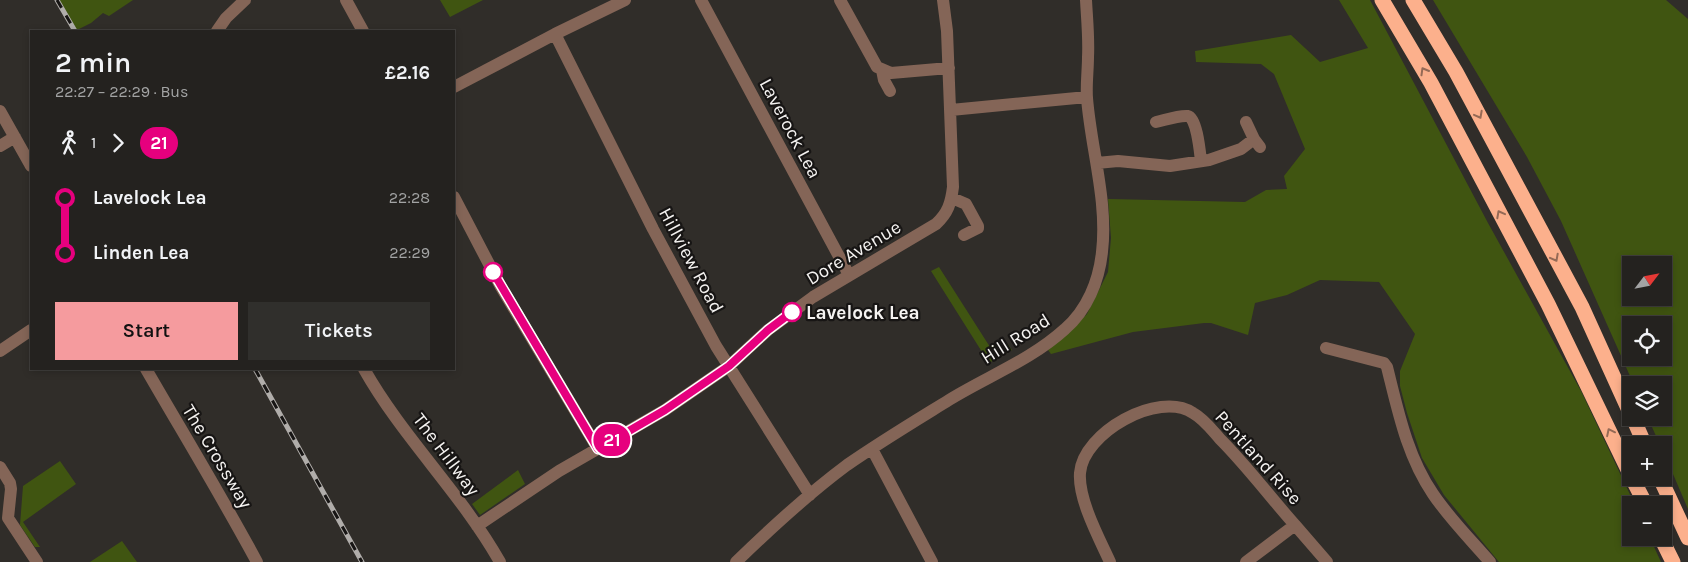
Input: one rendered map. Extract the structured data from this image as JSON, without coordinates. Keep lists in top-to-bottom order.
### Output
{
  "streets": {
    "street": [
      "Laverock Lea",
      "Dore Avenue",
      "Hillview Road",
      "Hill Road",
      "The Hillway",
      "The Crossway",
      "Pentland Rise"
    ]
  },
  "crossings": [
    ["Laverock Lea", "Dore Avenue"],
    ["Dore Avenue", "Hillview Road"],
    ["Dore Avenue", "The Hillway"],
    ["Hillview Road", "Hill Road"]
  ],
  "places": ["Lavelock Lea"],
  "lines": ["bus line 21"],
  "north": "top right",
  "page": {
    "on_map": "21",
    "heading": ["2 min", "22:27 – 22:29 · Bus", "£2.16"],
    "legs": ["1", "21"],
    "list": [
      {
        "name": "Lavelock Lea",
        "value": "22:28"
      },
      {
        "name": "Linden Lea",
        "value": "22:29"
      }
    ],
    "map_buttons": ["+", "−"],
    "buttons": ["Start", "Tickets"]
  }
}
